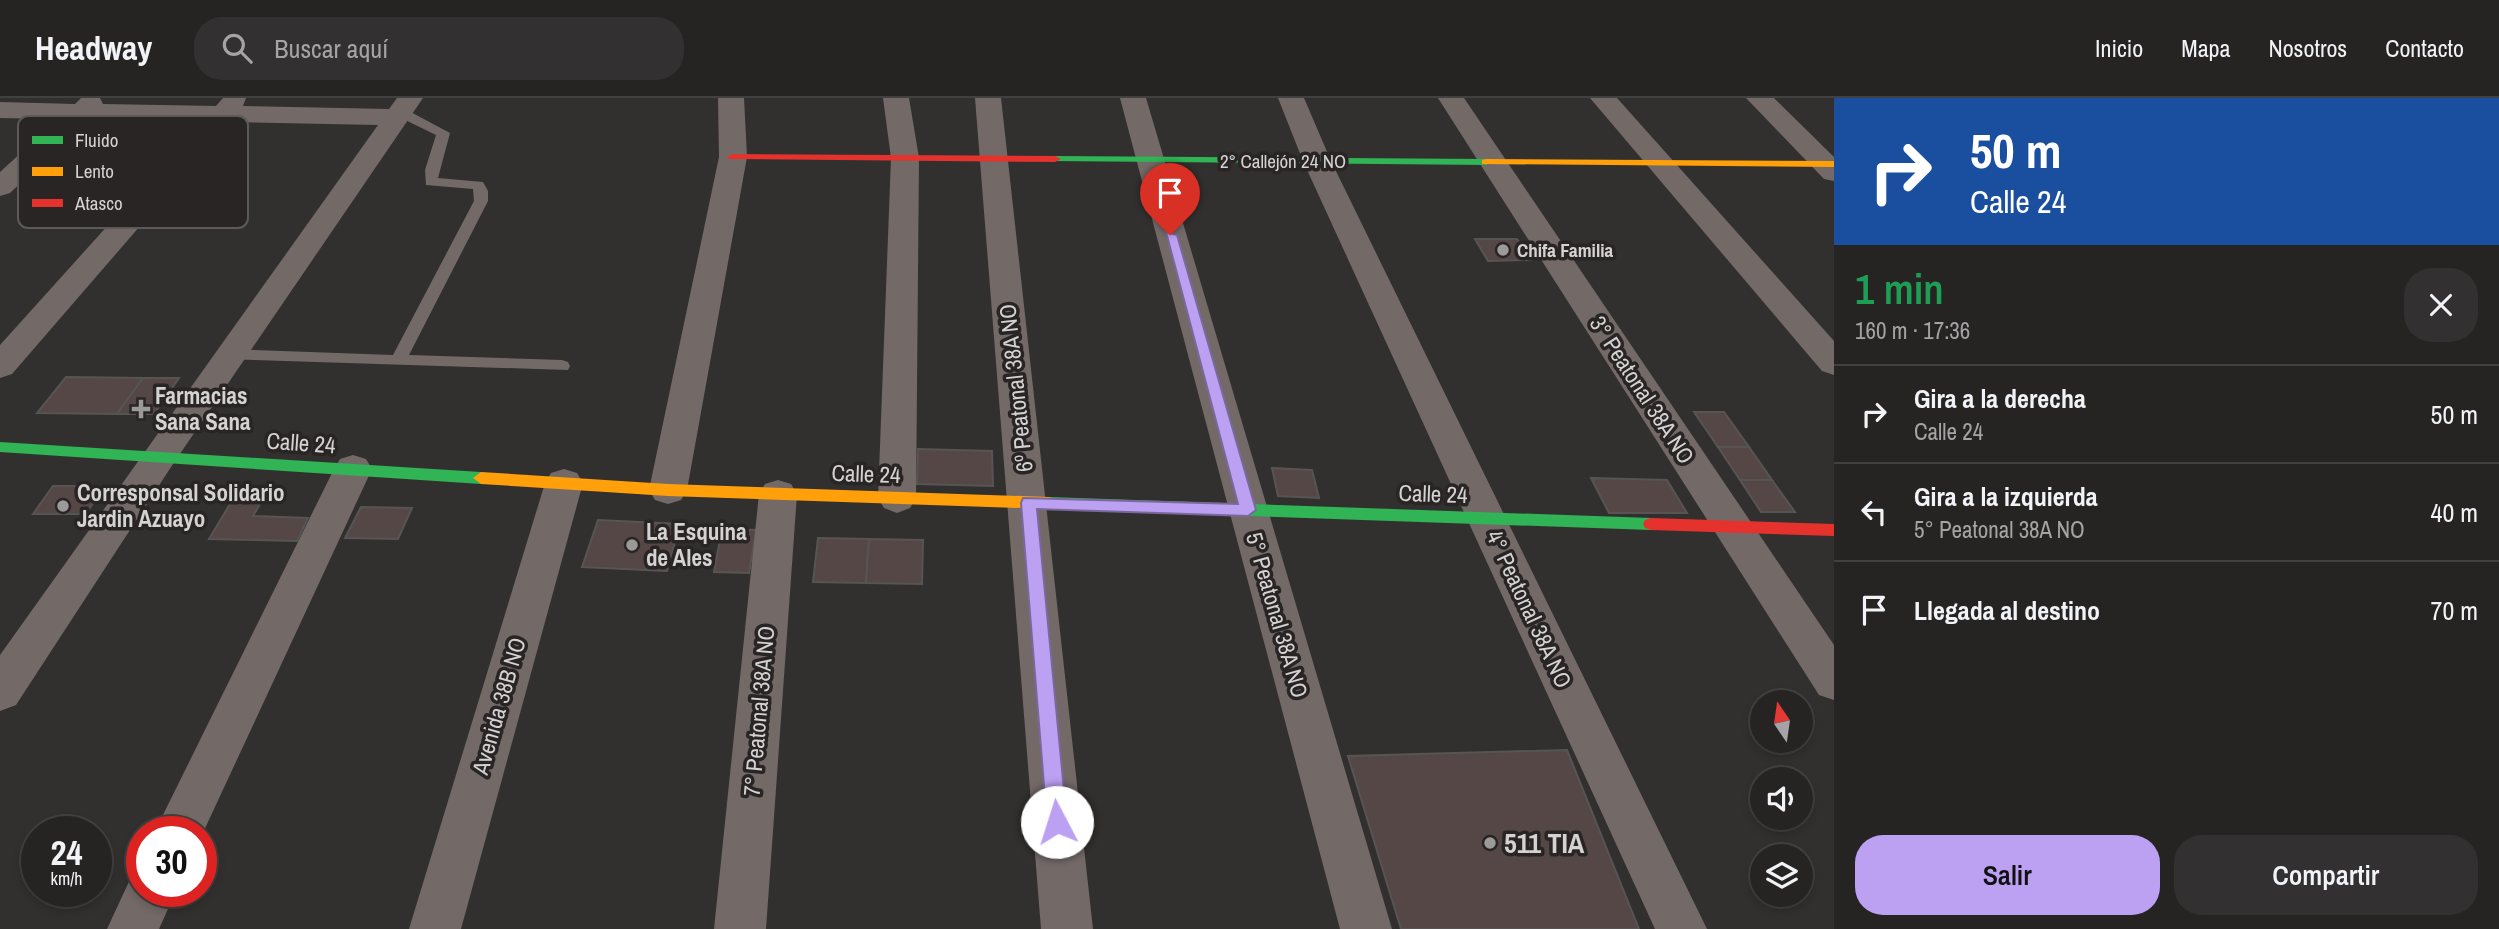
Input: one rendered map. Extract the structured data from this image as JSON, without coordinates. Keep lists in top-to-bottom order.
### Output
{
  "streets": {
    "street": [
      "2° Callejón 24 NO",
      "6º Peatonal 38A NO",
      "3° Peatonal 38A NO",
      "Calle 24",
      "4° Peatonal 38A NO",
      "5° Peatonal 38A NO",
      "Avenida 38B NO",
      "7° Peatonal 38A NO"
    ]
  },
  "crossings": [
    ["2° Callejón 24 NO", "6º Peatonal 38A NO"],
    ["2° Callejón 24 NO", "3° Peatonal 38A NO"],
    ["2° Callejón 24 NO", "4° Peatonal 38A NO"],
    ["2° Callejón 24 NO", "5° Peatonal 38A NO"],
    ["6º Peatonal 38A NO", "Calle 24"],
    ["3° Peatonal 38A NO", "Calle 24"],
    ["Calle 24", "4° Peatonal 38A NO"],
    ["Calle 24", "5° Peatonal 38A NO"],
    ["Calle 24", "Avenida 38B NO"],
    ["Calle 24", "7° Peatonal 38A NO"]
  ],
  "places": {
    "other": [
      "Chifa Familia",
      "Corresponsal Solidario Jardin Azuayo",
      "La Esquina de Ales",
      "511 TIA"
    ],
    "health": ["Farmacias Sana Sana"]
  },
  "legend": ["Fluido", "Lento", "Atasco"],
  "north": "top",
  "page": {
    "header": "Headway",
    "search": "Buscar aquí",
    "nav": [
      "Inicio",
      "Mapa",
      "Nosotros",
      "Contacto"
    ],
    "turn": ["50 m", "Calle 24"],
    "heading": ["1 min", "160 m · 17:36"],
    "list": [
      {
        "name": "Gira a la derecha",
        "note": "Calle 24",
        "value": "50 m"
      },
      {
        "name": "Gira a la izquierda",
        "note": "5° Peatonal 38A NO",
        "value": "40 m"
      },
      {
        "name": "Llegada al destino",
        "value": "70 m"
      }
    ],
    "speed": "24 km/h",
    "limit": "30",
    "buttons": ["Salir", "Compartir"]
  }
}
